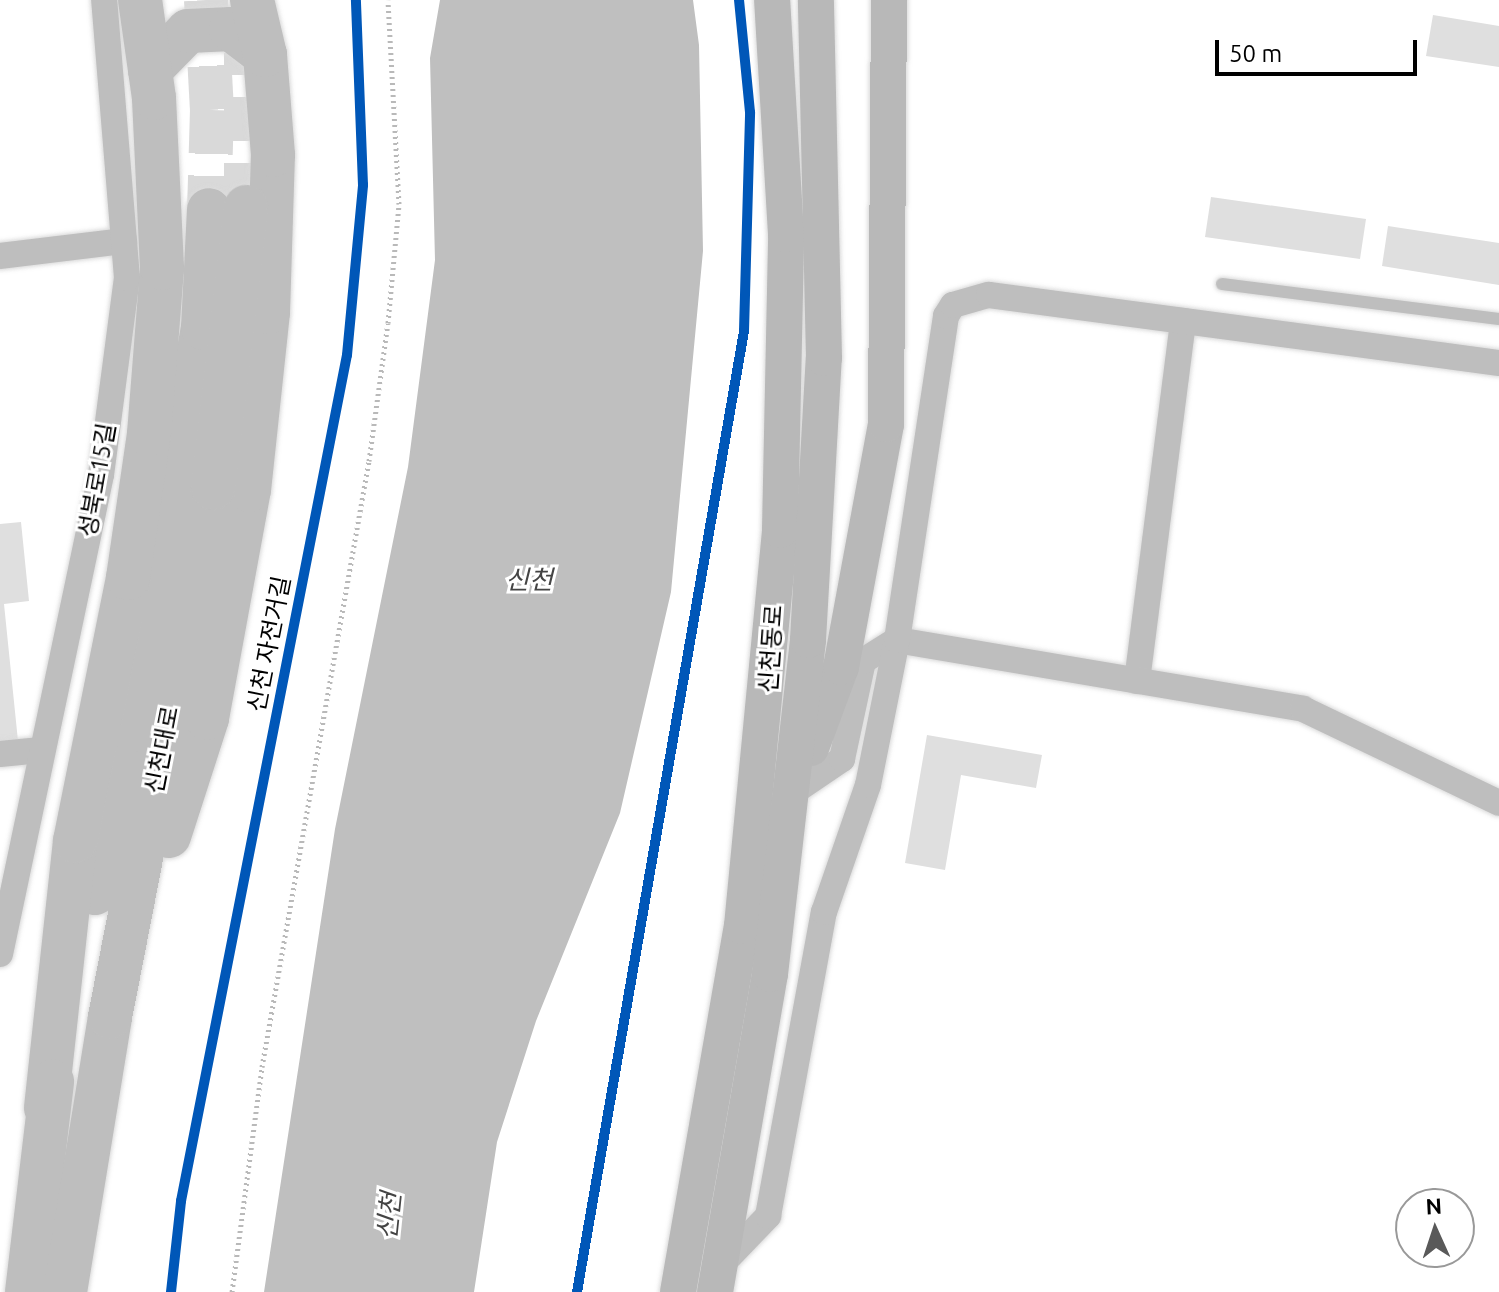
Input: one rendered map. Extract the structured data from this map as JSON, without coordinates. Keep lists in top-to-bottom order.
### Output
{
  "streets": {
    "highway": ["신천대로"],
    "main road": ["신천동로"],
    "street": ["성북로15길"],
    "cycle path": ["신천 자전거길"]
  },
  "water": ["신천"],
  "scale_bar": "50 m",
  "north": "top"
}
